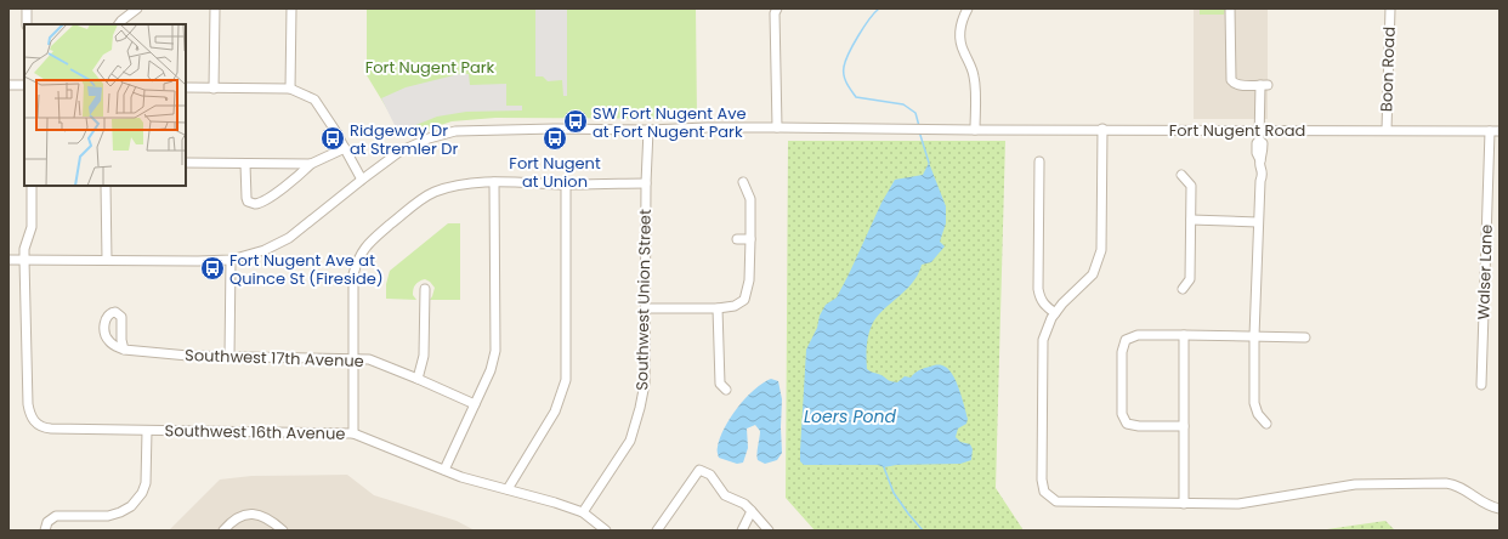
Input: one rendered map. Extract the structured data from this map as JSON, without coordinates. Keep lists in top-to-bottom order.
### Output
{
  "streets": {
    "street": [
      "Boon Road",
      "Fort Nugent Road",
      "Walser Lane",
      "Southwest Union Street",
      "Southwest 17th Avenue",
      "Southwest 16th Avenue"
    ]
  },
  "crossings": [
    ["Boon Road", "Fort Nugent Road"],
    ["Fort Nugent Road", "Walser Lane"],
    ["Fort Nugent Road", "Southwest Union Street"],
    ["Fort Nugent Road", "Southwest 16th Avenue"],
    ["Southwest Union Street", "Southwest 16th Avenue"]
  ],
  "water": ["Loers Pond"],
  "parks": ["Fort Nugent Park"],
  "places": {
    "bus stop": [
      "SW Fort Nugent Ave at Fort Nugent Park",
      "Ridgeway Dr at Stremler Dr",
      "Fort Nugent at Union",
      "Fort Nugent Ave at Quince St (Fireside)"
    ]
  }
}
